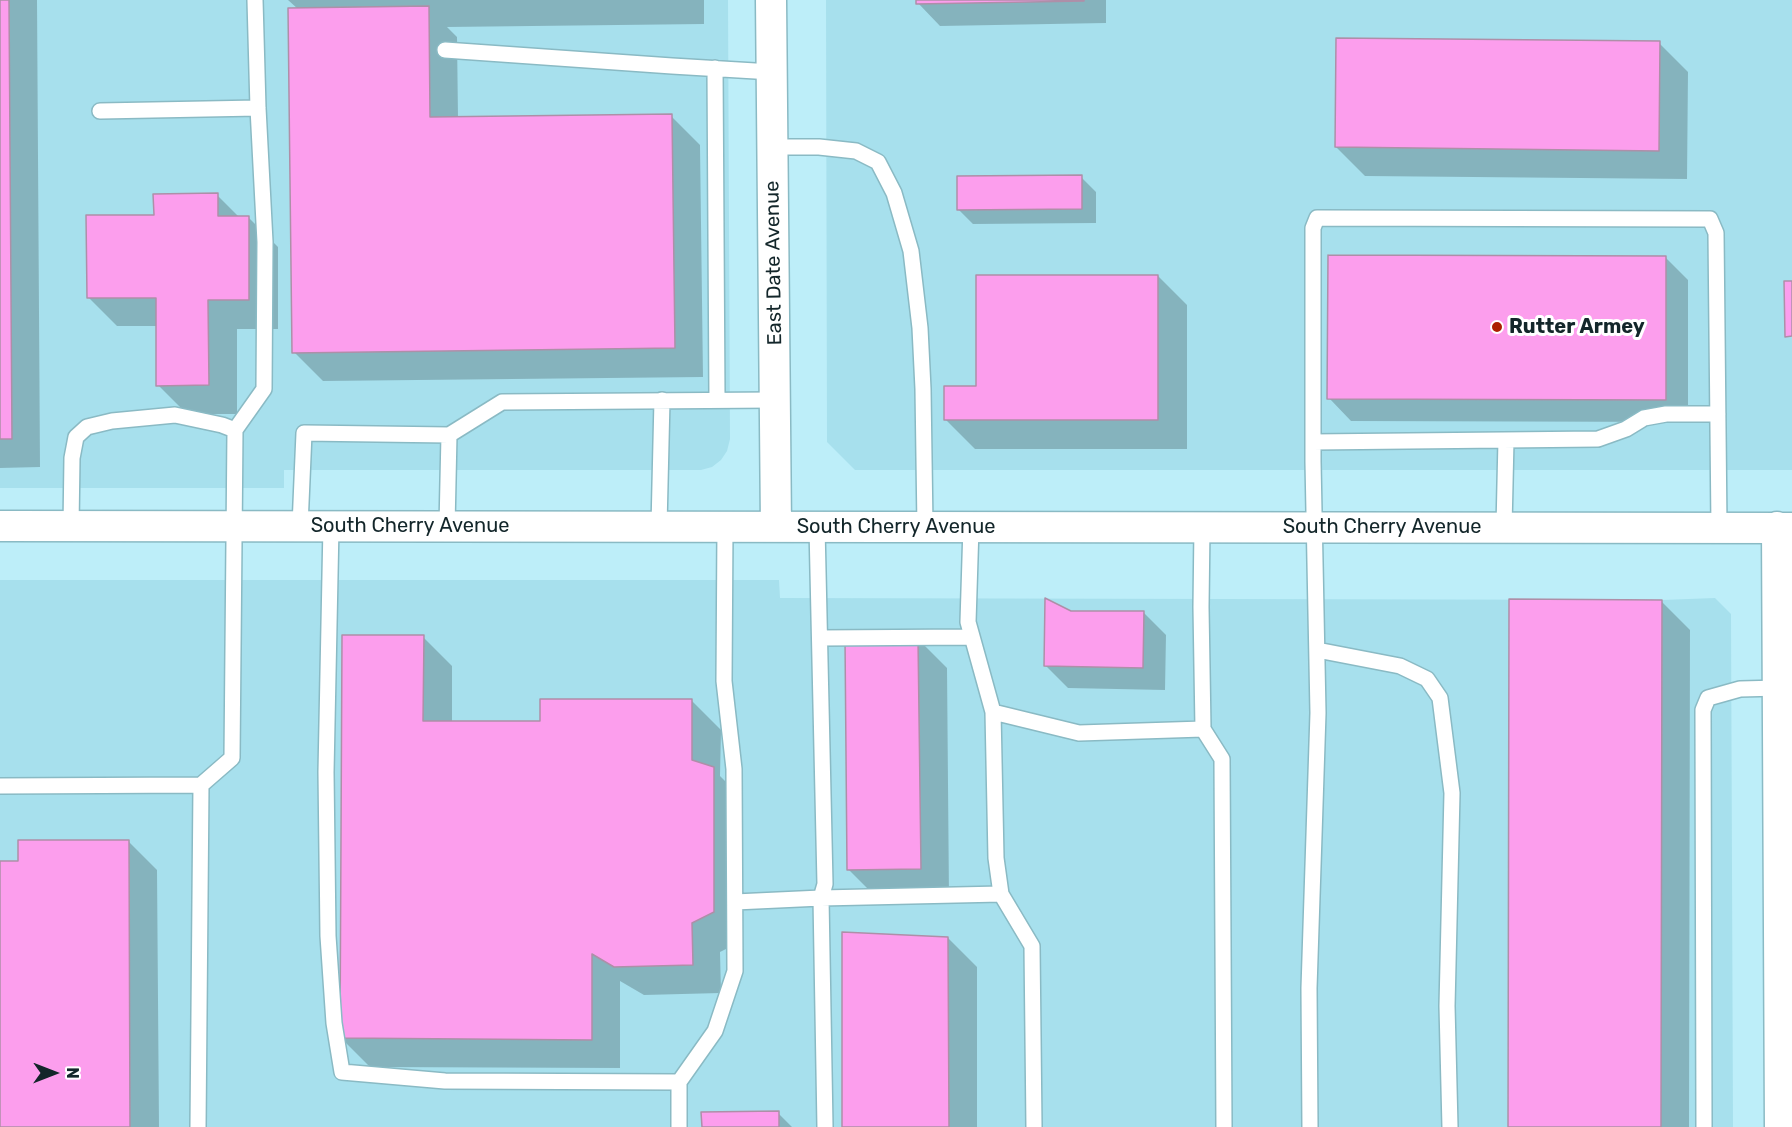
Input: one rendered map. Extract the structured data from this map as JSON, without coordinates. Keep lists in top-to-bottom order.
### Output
{
  "streets": {
    "street": ["East Date Avenue", "South Cherry Avenue"]
  },
  "crossings": [
    ["East Date Avenue", "South Cherry Avenue"]
  ],
  "places": ["Rutter Armey"],
  "north": "right"
}
